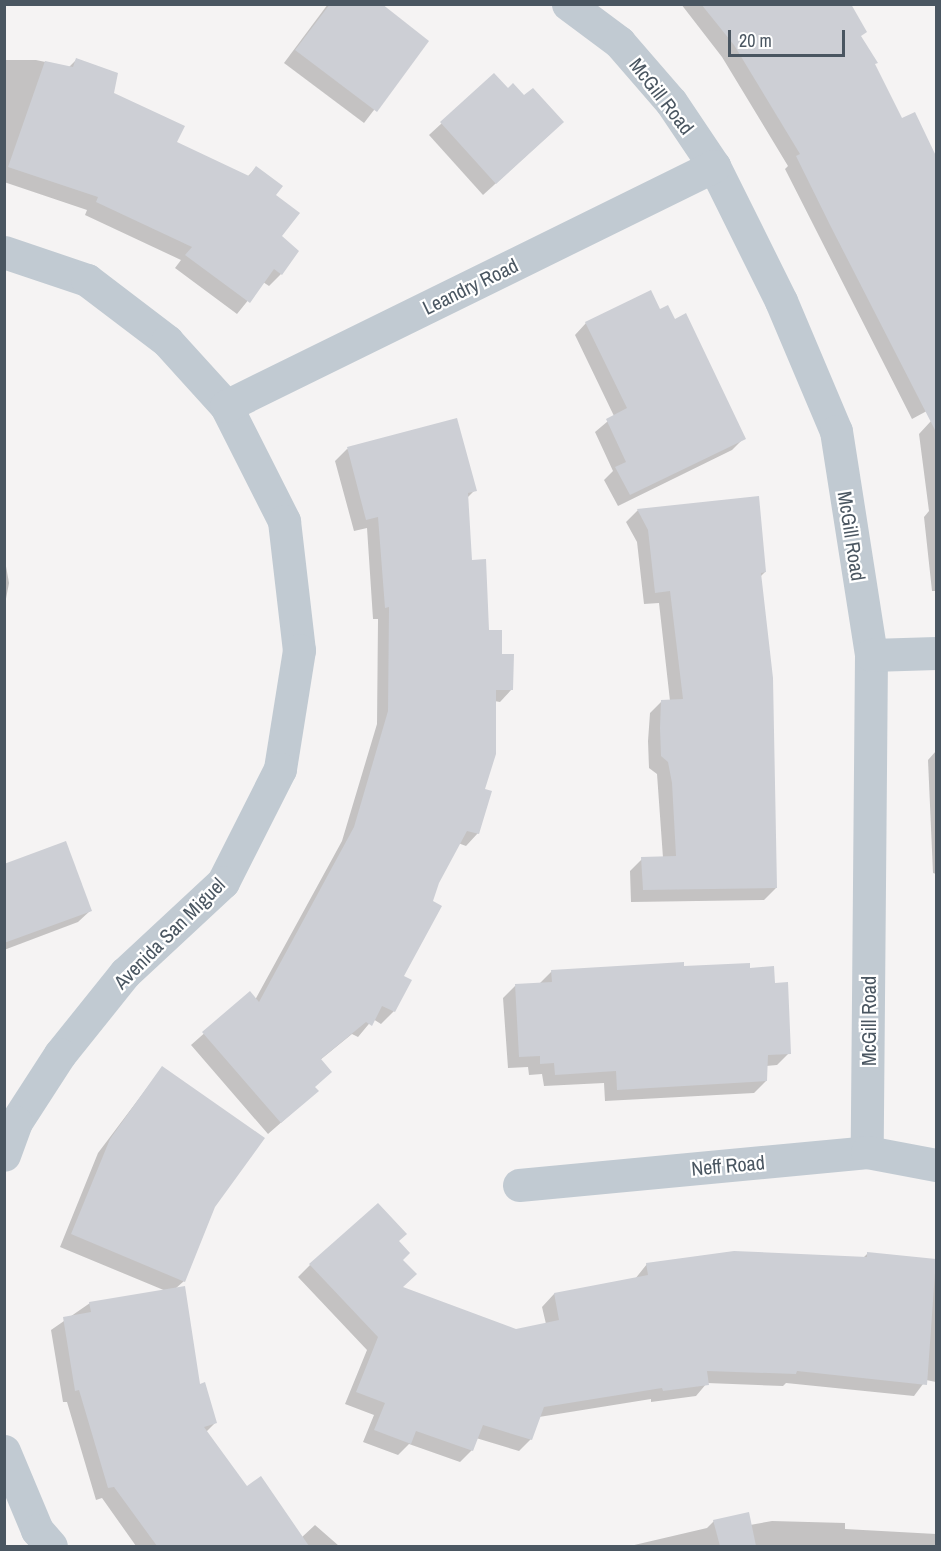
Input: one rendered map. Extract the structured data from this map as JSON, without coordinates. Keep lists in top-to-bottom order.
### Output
{
  "streets": {
    "street": [
      "McGill Road",
      "Leandry Road",
      "Avenida San Miguel",
      "Neff Road"
    ]
  },
  "crossings": [
    ["McGill Road", "Leandry Road"],
    ["McGill Road", "Neff Road"],
    ["Leandry Road", "Avenida San Miguel"]
  ],
  "scale_bar": "20 m"
}
